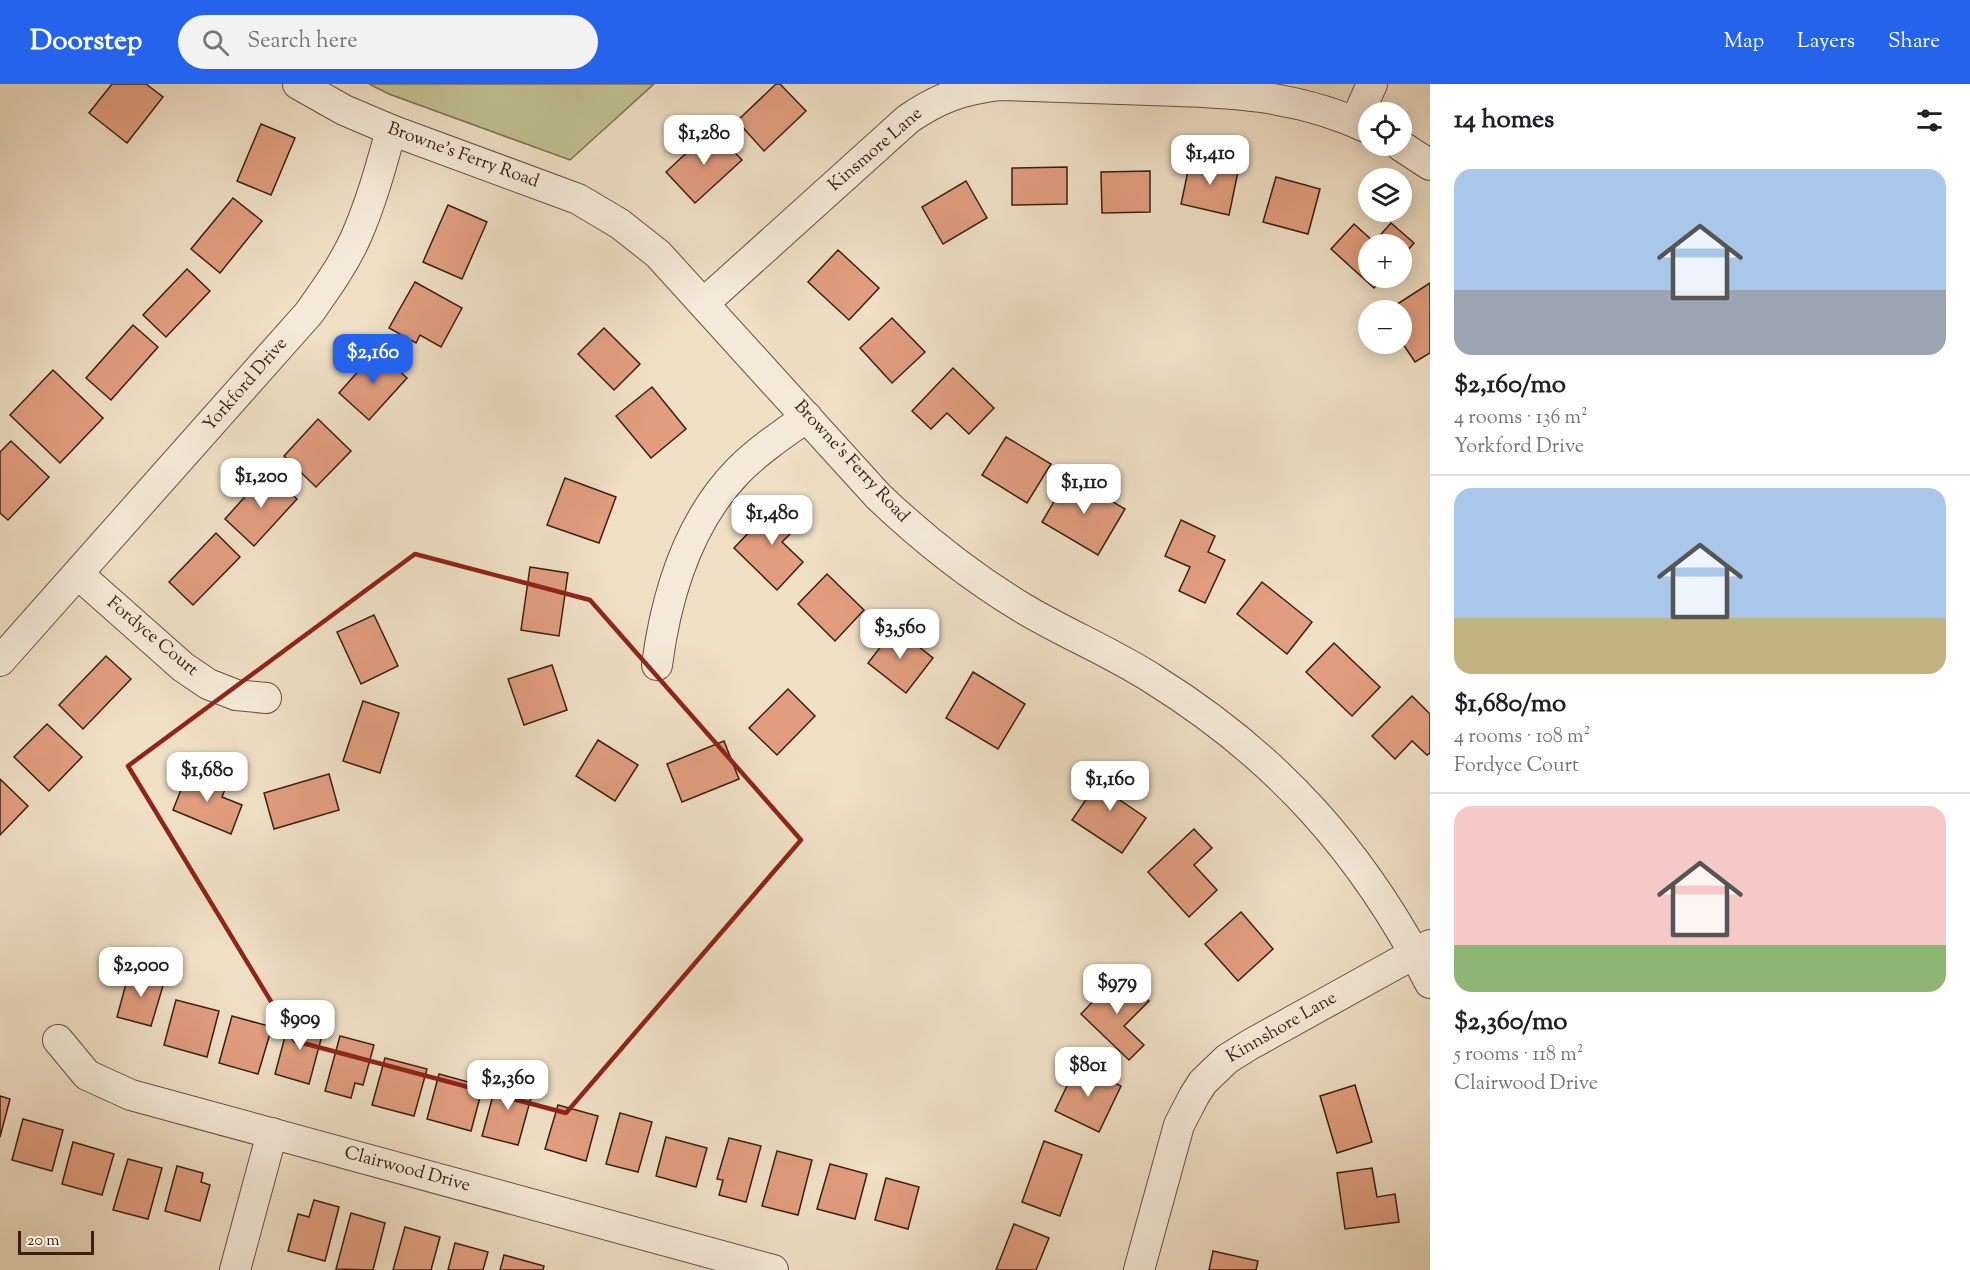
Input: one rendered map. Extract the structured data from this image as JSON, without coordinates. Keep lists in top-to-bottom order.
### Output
{
  "streets": {
    "street": [
      "Kinsmore Lane",
      "Browne's Ferry Road",
      "Yorkford Drive",
      "Fordyce Court",
      "Kinnshore Lane",
      "Clairwood Drive"
    ]
  },
  "crossings": [
    ["Kinsmore Lane", "Browne's Ferry Road"],
    ["Browne's Ferry Road", "Yorkford Drive"],
    ["Browne's Ferry Road", "Kinnshore Lane"],
    ["Yorkford Drive", "Fordyce Court"]
  ],
  "scale_bar": "20 m",
  "page": {
    "header": "Doorstep",
    "search": "Search here",
    "nav": ["Map", "Layers", "Share"],
    "heading": "14 homes",
    "map_buttons": ["+", "−"],
    "price": [
      "$1,280",
      "$1,410",
      "$2,160",
      "$1,200",
      "$1,110",
      "$1,480",
      "$3,560",
      "$1,680",
      "$1,160",
      "$2,000",
      "$979",
      "$909",
      "$801",
      "$2,360"
    ],
    "list": [
      {
        "name": "$2,160/mo",
        "note": "4 rooms · 136 m² · Yorkford Drive"
      },
      {
        "name": "$1,680/mo",
        "note": "4 rooms · 108 m² · Fordyce Court"
      },
      {
        "name": "$2,360/mo",
        "note": "5 rooms · 118 m² · Clairwood Drive"
      }
    ],
    "scale": "20 m"
  }
}
